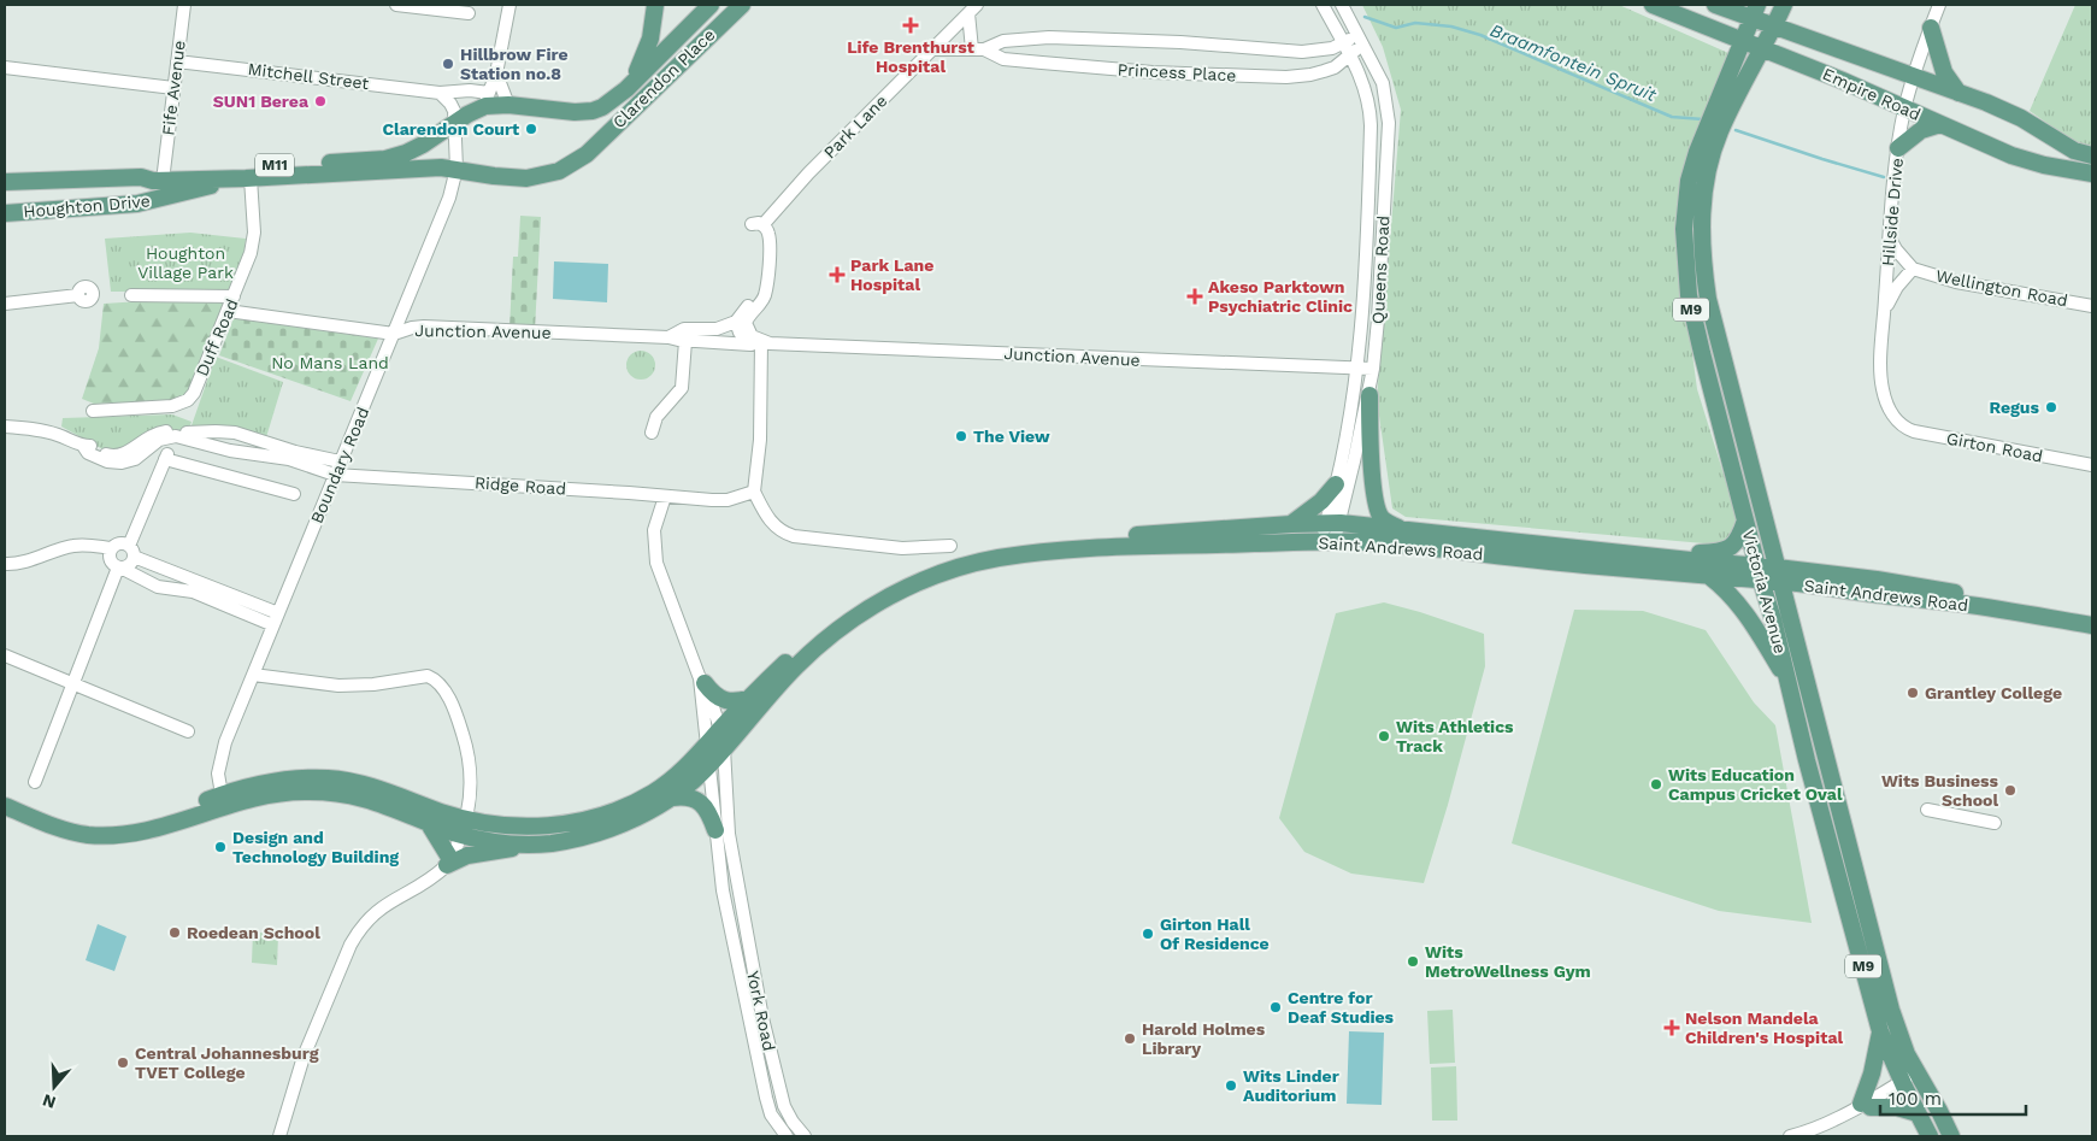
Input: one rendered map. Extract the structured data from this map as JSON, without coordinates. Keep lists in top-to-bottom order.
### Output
{
  "streets": {
    "main road": [
      "Clarendon Place",
      "Empire Road",
      "M11",
      "Houghton Drive",
      "M9",
      "Saint Andrews Road",
      "Victoria Avenue"
    ],
    "street": [
      "Princess Place",
      "Mitchell Street",
      "Fife Avenue",
      "Park Lane",
      "Hillside Drive",
      "Queens Road",
      "Wellington Road",
      "Junction Avenue",
      "Duff Road",
      "Girton Road",
      "Boundary Road",
      "Ridge Road",
      "York Road"
    ]
  },
  "crossings": [
    ["Princess Place", "Park Lane"],
    ["Princess Place", "Queens Road"],
    ["Mitchell Street", "Clarendon Place"],
    ["Mitchell Street", "Fife Avenue"],
    ["Mitchell Street", "M11"],
    ["Clarendon Place", "M11"],
    ["Clarendon Place", "Boundary Road"],
    ["Fife Avenue", "M11"],
    ["Fife Avenue", "Houghton Drive"],
    ["Empire Road", "Hillside Drive"],
    ["Empire Road", "M9"],
    ["Empire Road", "Victoria Avenue"],
    ["M11", "Houghton Drive"],
    ["M11", "Duff Road"],
    ["M11", "Boundary Road"],
    ["Houghton Drive", "Duff Road"],
    ["Hillside Drive", "Wellington Road"],
    ["Hillside Drive", "Girton Road"],
    ["Queens Road", "Junction Avenue"],
    ["Queens Road", "Saint Andrews Road"],
    ["M9", "Victoria Avenue"],
    ["Junction Avenue", "Duff Road"],
    ["Junction Avenue", "Boundary Road"],
    ["Boundary Road", "Ridge Road"],
    ["Ridge Road", "York Road"],
    ["Saint Andrews Road", "Victoria Avenue"],
    ["Saint Andrews Road", "York Road"]
  ],
  "water": ["Braamfontein Spruit"],
  "parks": ["Houghton Village Park", "No Mans Land"],
  "places": {
    "health": [
      "Life Brenthurst Hospital",
      "Park Lane Hospital",
      "Akeso Parktown Psychiatric Clinic",
      "Nelson Mandela Children's Hospital"
    ],
    "other": [
      "Hillbrow Fire Station no.8",
      "SUN1 Berea",
      "Clarendon Court",
      "Regus",
      "The View",
      "Grantley College",
      "Wits Athletics Track",
      "Wits Education Campus Cricket Oval",
      "Wits Business School",
      "Design and Technology Building",
      "Roedean School",
      "Girton Hall Of Residence",
      "Wits MetroWellness Gym",
      "Centre for Deaf Studies",
      "Harold Holmes Library",
      "Central Johannesburg TVET College",
      "Wits Linder Auditorium"
    ]
  },
  "scale_bar": "100 m",
  "north": "bottom"
}
